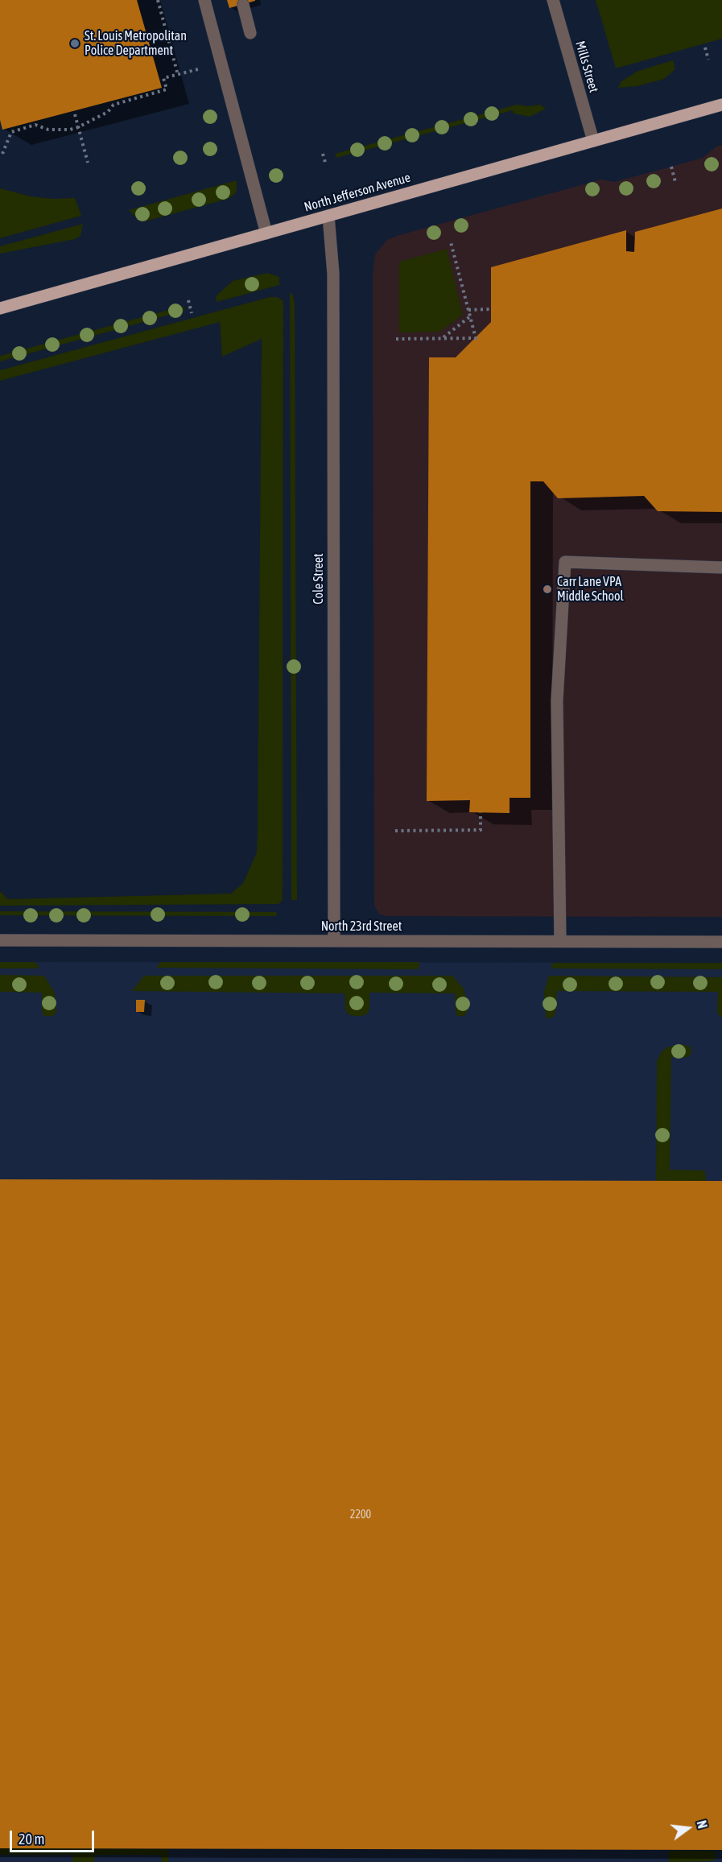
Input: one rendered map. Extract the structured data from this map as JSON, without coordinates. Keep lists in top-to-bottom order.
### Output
{
  "streets": {
    "main road": ["North Jefferson Avenue"],
    "street": ["Mills Street", "Cole Street", "North 23rd Street"]
  },
  "crossings": [
    ["Mills Street", "North Jefferson Avenue"],
    ["North Jefferson Avenue", "Cole Street"],
    ["Cole Street", "North 23rd Street"]
  ],
  "places": ["St. Louis Metropolitan Police Department", "Carr Lane VPA Middle School"],
  "house_numbers": ["2200"],
  "scale_bar": "20 m",
  "north": "right"
}
